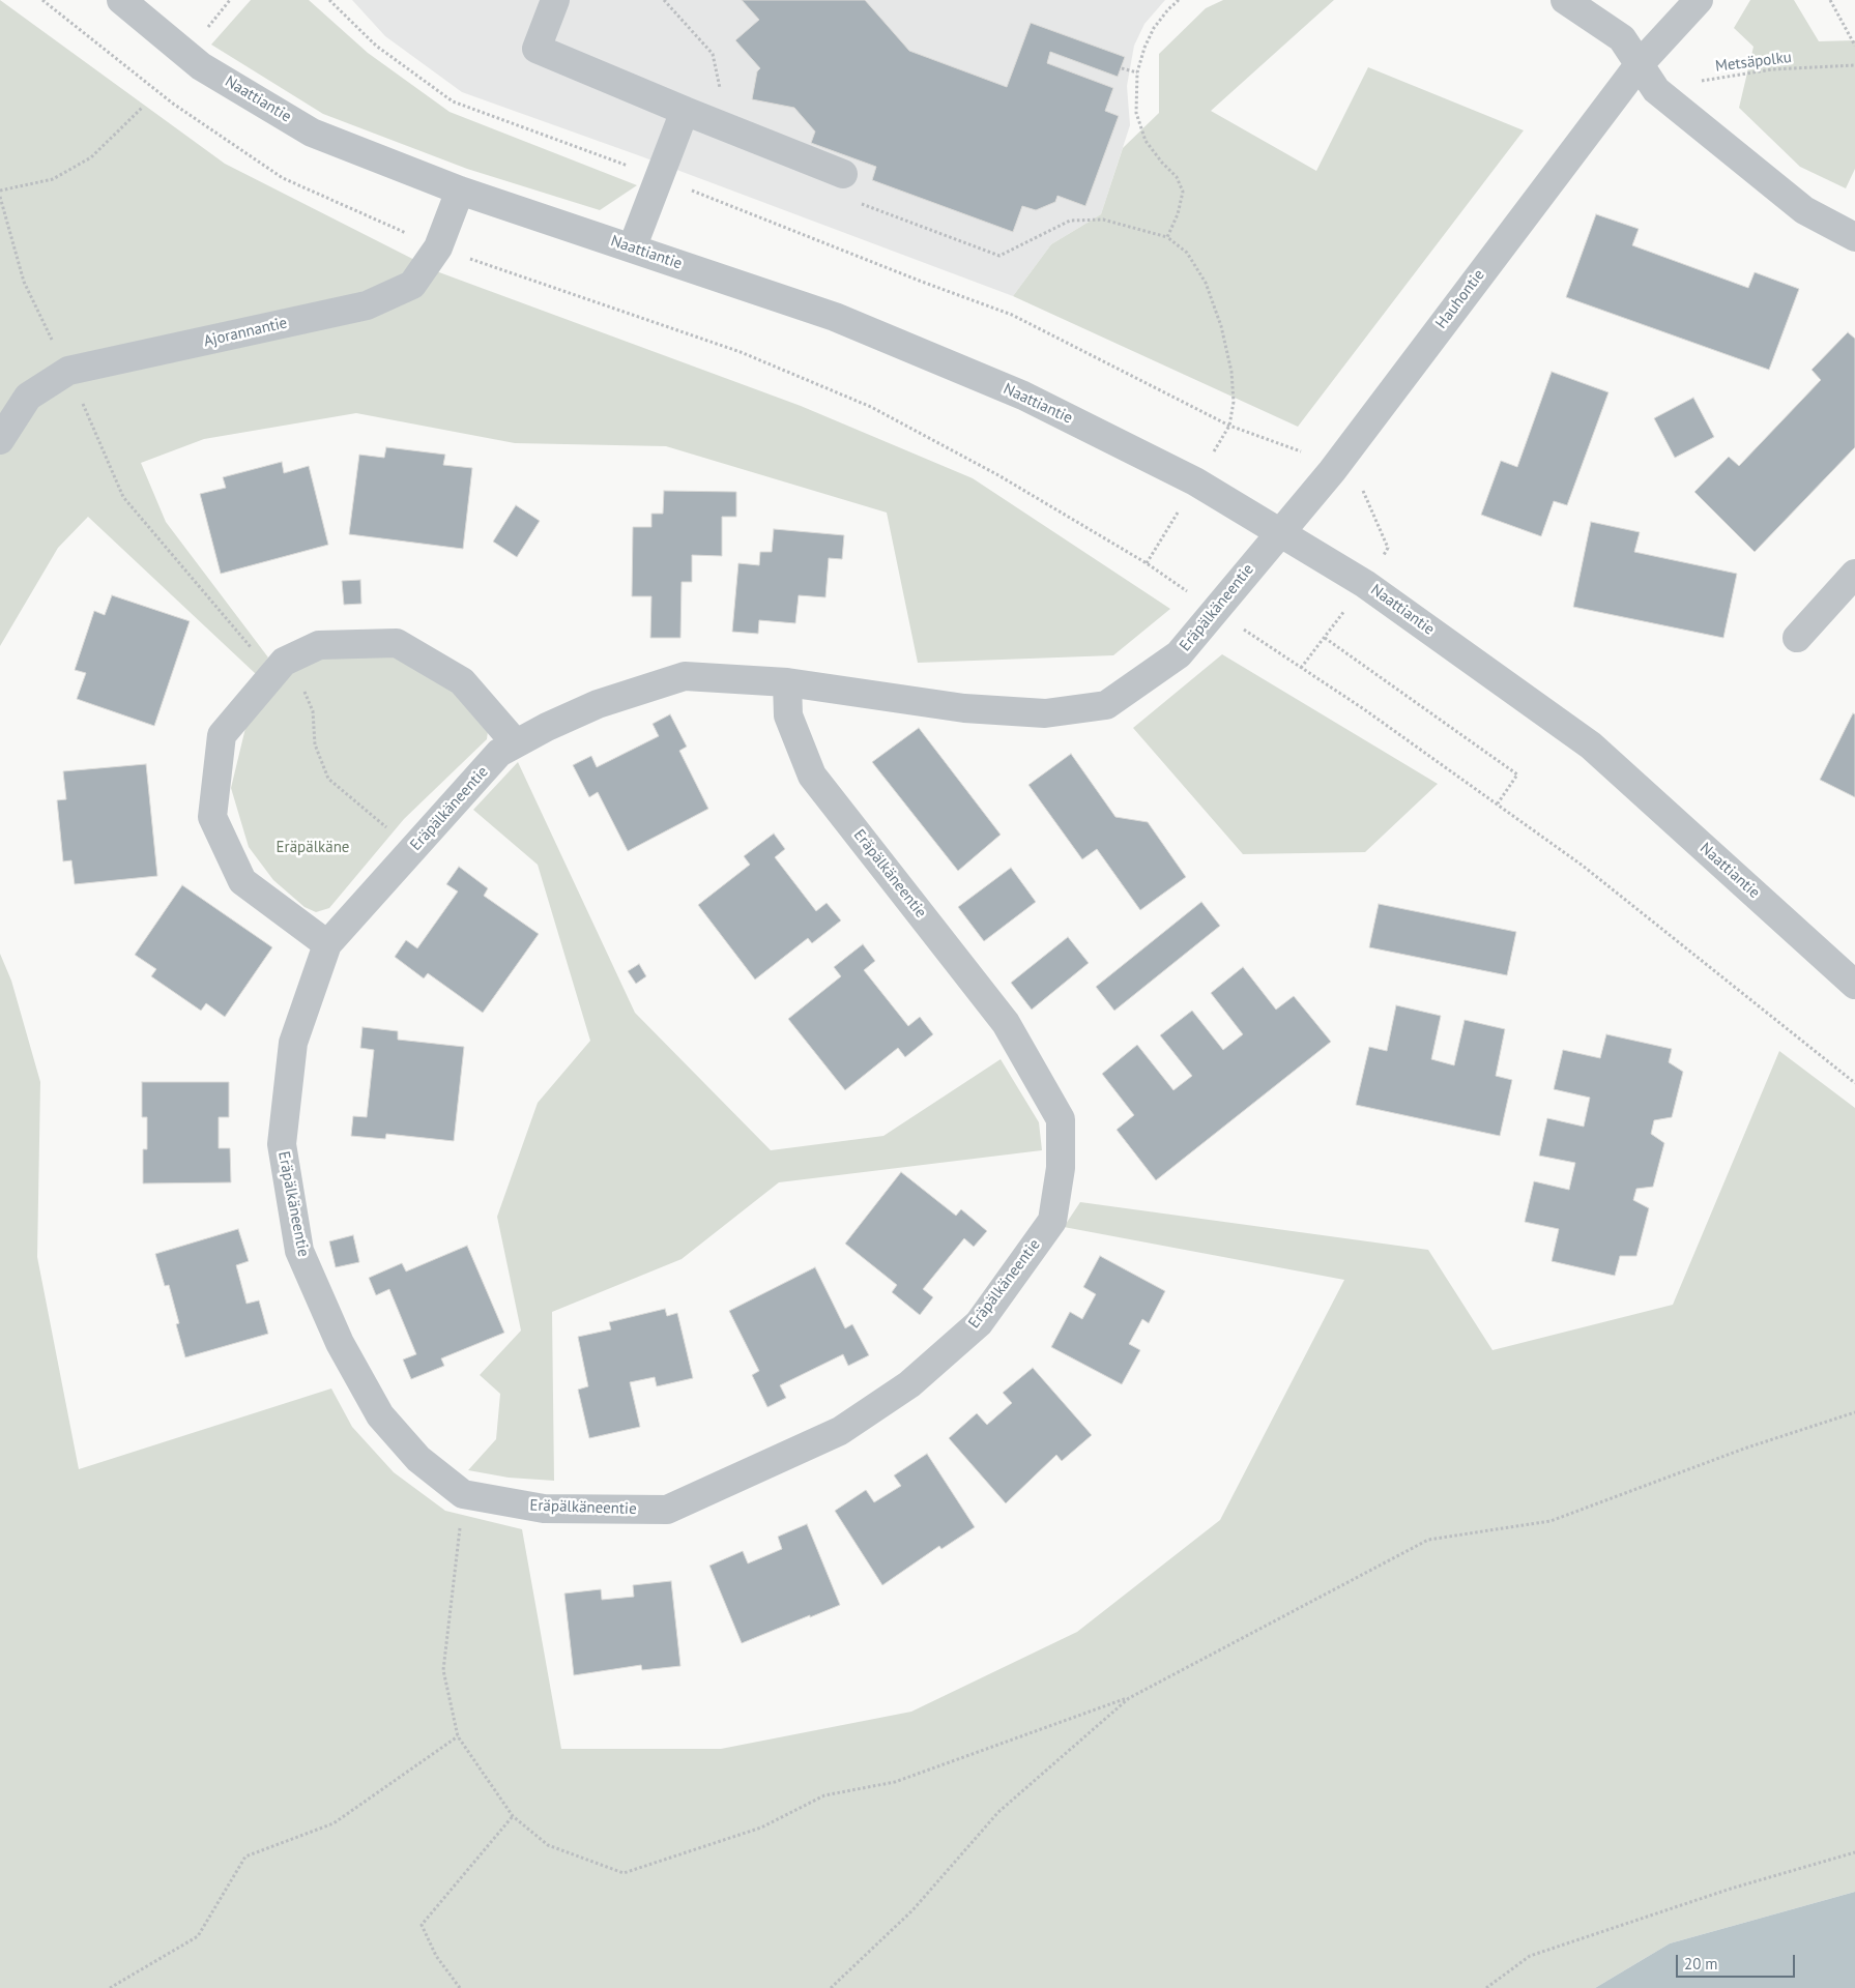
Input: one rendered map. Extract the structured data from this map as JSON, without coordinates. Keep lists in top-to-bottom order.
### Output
{
  "streets": {
    "street": [
      "Naattiantie",
      "Hauhontie",
      "Ajorannantie",
      "Eräpälkäneentie"
    ],
    "path": ["Metsäpolku"]
  },
  "crossings": [
    ["Naattiantie", "Hauhontie"],
    ["Naattiantie", "Ajorannantie"],
    ["Naattiantie", "Eräpälkäneentie"],
    ["Hauhontie", "Eräpälkäneentie"]
  ],
  "parks": ["Eräpälkäne"],
  "scale_bar": "20 m"
}
